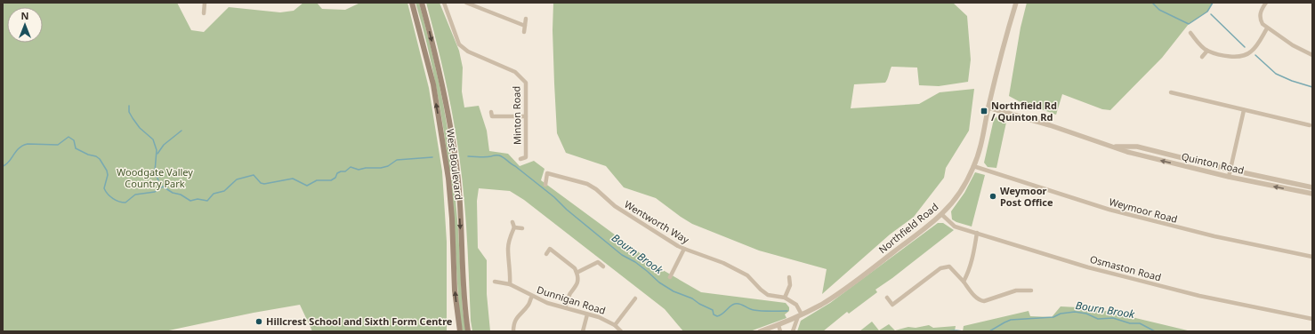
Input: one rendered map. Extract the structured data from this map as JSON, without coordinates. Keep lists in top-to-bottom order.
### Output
{
  "streets": {
    "main road": ["West Boulevard"],
    "street": [
      "Minton Road",
      "Quinton Road",
      "Weymoor Road",
      "Wentworth Way",
      "Northfield Road",
      "Osmaston Road",
      "Dunnigan Road"
    ]
  },
  "crossings": [
    ["Quinton Road", "Northfield Road"],
    ["Weymoor Road", "Northfield Road"],
    ["Wentworth Way", "Northfield Road"],
    ["Northfield Road", "Osmaston Road"]
  ],
  "water": ["Bourn Brook"],
  "parks": ["Woodgate Valley Country Park"],
  "places": {
    "transit": ["Northfield Rd / Quinton Rd"],
    "other": ["Weymoor Post Office", "Hillcrest School and Sixth Form Centre"]
  },
  "north": "top"
}
